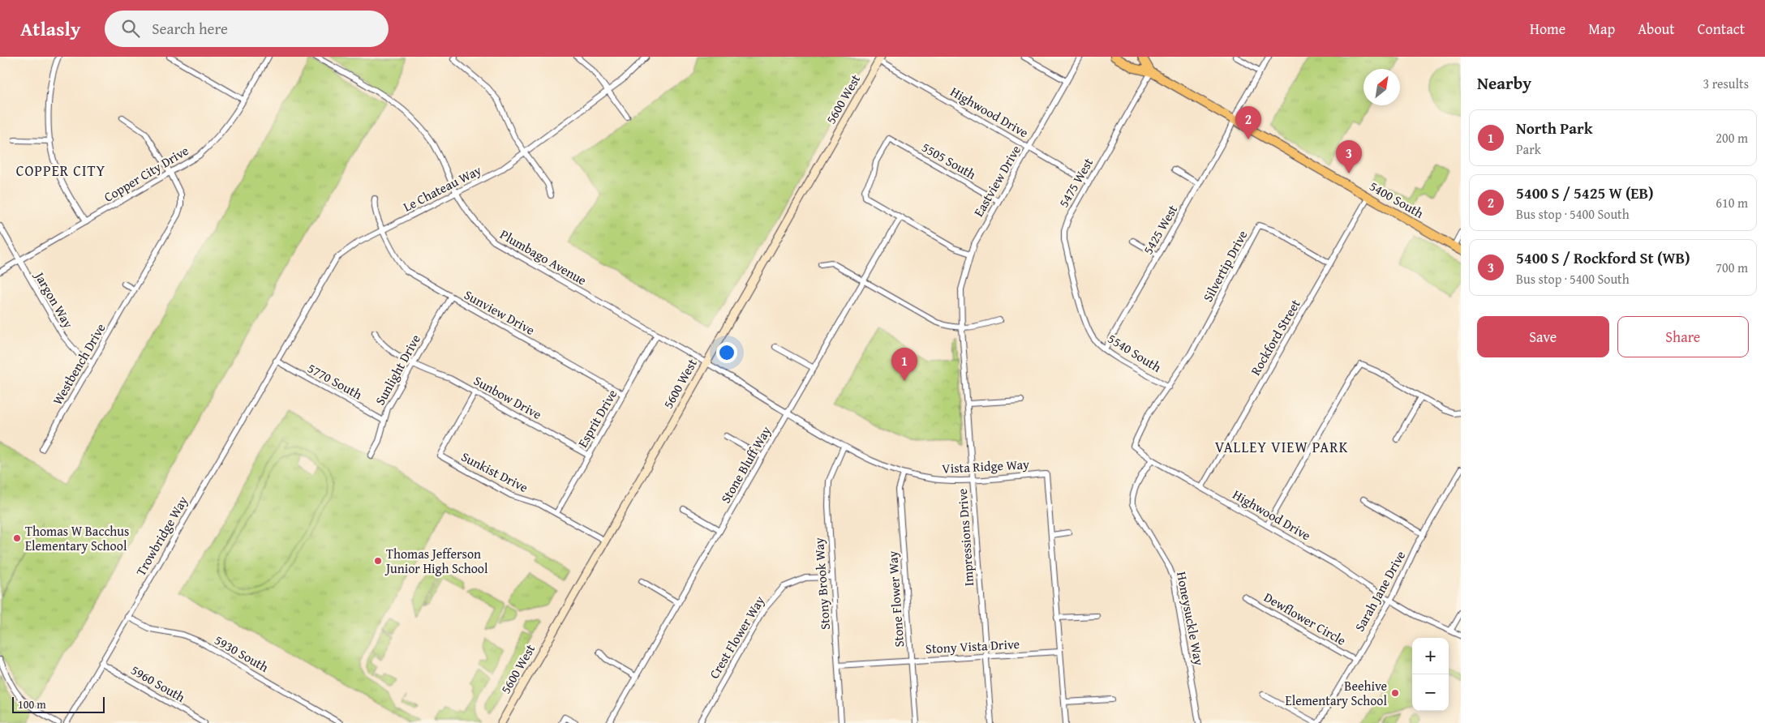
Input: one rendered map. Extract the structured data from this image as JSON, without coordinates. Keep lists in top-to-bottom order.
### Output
{
  "streets": {
    "main road": ["5600 West", "5400 South"],
    "street": [
      "Highwood Drive",
      "5505 South",
      "Copper City Drive",
      "Eastview Drive",
      "5475 West",
      "Le Chateau Way",
      "5425 West",
      "Plumbago Avenue",
      "Silvertip Drive",
      "Jargon Way",
      "Sunview Drive",
      "Rockford Street",
      "5540 South",
      "Westbench Drive",
      "Sunlight Drive",
      "5770 South",
      "Sunbow Drive",
      "Esprit Drive",
      "Stone Bluff Way",
      "Vista Ridge Way",
      "Sunkist Drive",
      "Trowbridge Way",
      "Impressions Drive",
      "Stony Brook Way",
      "Sarah Jane Drive",
      "Stone Flower Way",
      "Honeysuckle Way",
      "Dewflower Circle",
      "Crest Flower Way",
      "Stony Vista Drive",
      "5930 South",
      "5960 South"
    ]
  },
  "crossings": [
    ["5600 West", "Highwood Drive"],
    ["5600 West", "Plumbago Avenue"],
    ["5600 West", "Vista Ridge Way"],
    ["5600 West", "Sunkist Drive"],
    ["Highwood Drive", "Eastview Drive"],
    ["Highwood Drive", "5475 West"],
    ["Highwood Drive", "Silvertip Drive"],
    ["Highwood Drive", "Rockford Street"],
    ["Highwood Drive", "5540 South"],
    ["Highwood Drive", "Sarah Jane Drive"],
    ["Highwood Drive", "Honeysuckle Way"],
    ["5505 South", "Eastview Drive"],
    ["5505 South", "Stone Bluff Way"],
    ["Copper City Drive", "Jargon Way"],
    ["Copper City Drive", "Westbench Drive"],
    ["Eastview Drive", "Impressions Drive"],
    ["5475 West", "5400 South"],
    ["5475 West", "5540 South"],
    ["Le Chateau Way", "Plumbago Avenue"],
    ["Le Chateau Way", "Sunview Drive"],
    ["Le Chateau Way", "5770 South"],
    ["Le Chateau Way", "Trowbridge Way"],
    ["5400 South", "5425 West"],
    ["5400 South", "Rockford Street"],
    ["5425 West", "5540 South"],
    ["Plumbago Avenue", "Esprit Drive"],
    ["Plumbago Avenue", "Vista Ridge Way"],
    ["Silvertip Drive", "Rockford Street"],
    ["Silvertip Drive", "5540 South"],
    ["Jargon Way", "Westbench Drive"],
    ["Sunview Drive", "Sunlight Drive"],
    ["Sunview Drive", "Esprit Drive"],
    ["Sunlight Drive", "5770 South"],
    ["Sunlight Drive", "Sunbow Drive"],
    ["5770 South", "Trowbridge Way"],
    ["Sunbow Drive", "Esprit Drive"],
    ["Sunbow Drive", "Sunkist Drive"],
    ["Esprit Drive", "Sunkist Drive"],
    ["Stone Bluff Way", "Vista Ridge Way"],
    ["Vista Ridge Way", "Impressions Drive"],
    ["Vista Ridge Way", "Stony Brook Way"],
    ["Vista Ridge Way", "Stone Flower Way"],
    ["Vista Ridge Way", "Stony Vista Drive"],
    ["Trowbridge Way", "5930 South"],
    ["Trowbridge Way", "5960 South"],
    ["Impressions Drive", "Stony Vista Drive"],
    ["Stony Brook Way", "Crest Flower Way"],
    ["Stony Brook Way", "Stony Vista Drive"],
    ["Sarah Jane Drive", "Dewflower Circle"],
    ["Stone Flower Way", "Stony Vista Drive"]
  ],
  "districts": ["COPPER CITY", "VALLEY VIEW PARK"],
  "places": ["Thomas W Bacchus Elementary School", "Thomas Jefferson Junior High School", "Beehive Elementary School"],
  "scale_bar": "100 m",
  "north": "top right",
  "page": {
    "header": "Atlasly",
    "search": "Search here",
    "nav": [
      "Home",
      "Map",
      "About",
      "Contact"
    ],
    "heading": ["Nearby", "3 results"],
    "pins": ["2", "3", "1"],
    "list": [
      {
        "mark": "1",
        "name": "North Park",
        "note": "Park",
        "value": "200 m"
      },
      {
        "mark": "2",
        "name": "5400 S / 5425 W (EB)",
        "note": "Bus stop · 5400 South",
        "value": "610 m"
      },
      {
        "mark": "3",
        "name": "5400 S / Rockford St (WB)",
        "note": "Bus stop · 5400 South",
        "value": "700 m"
      }
    ],
    "buttons": ["Save", "Share"],
    "map_buttons": ["+", "−"],
    "scale": "100 m"
  }
}
